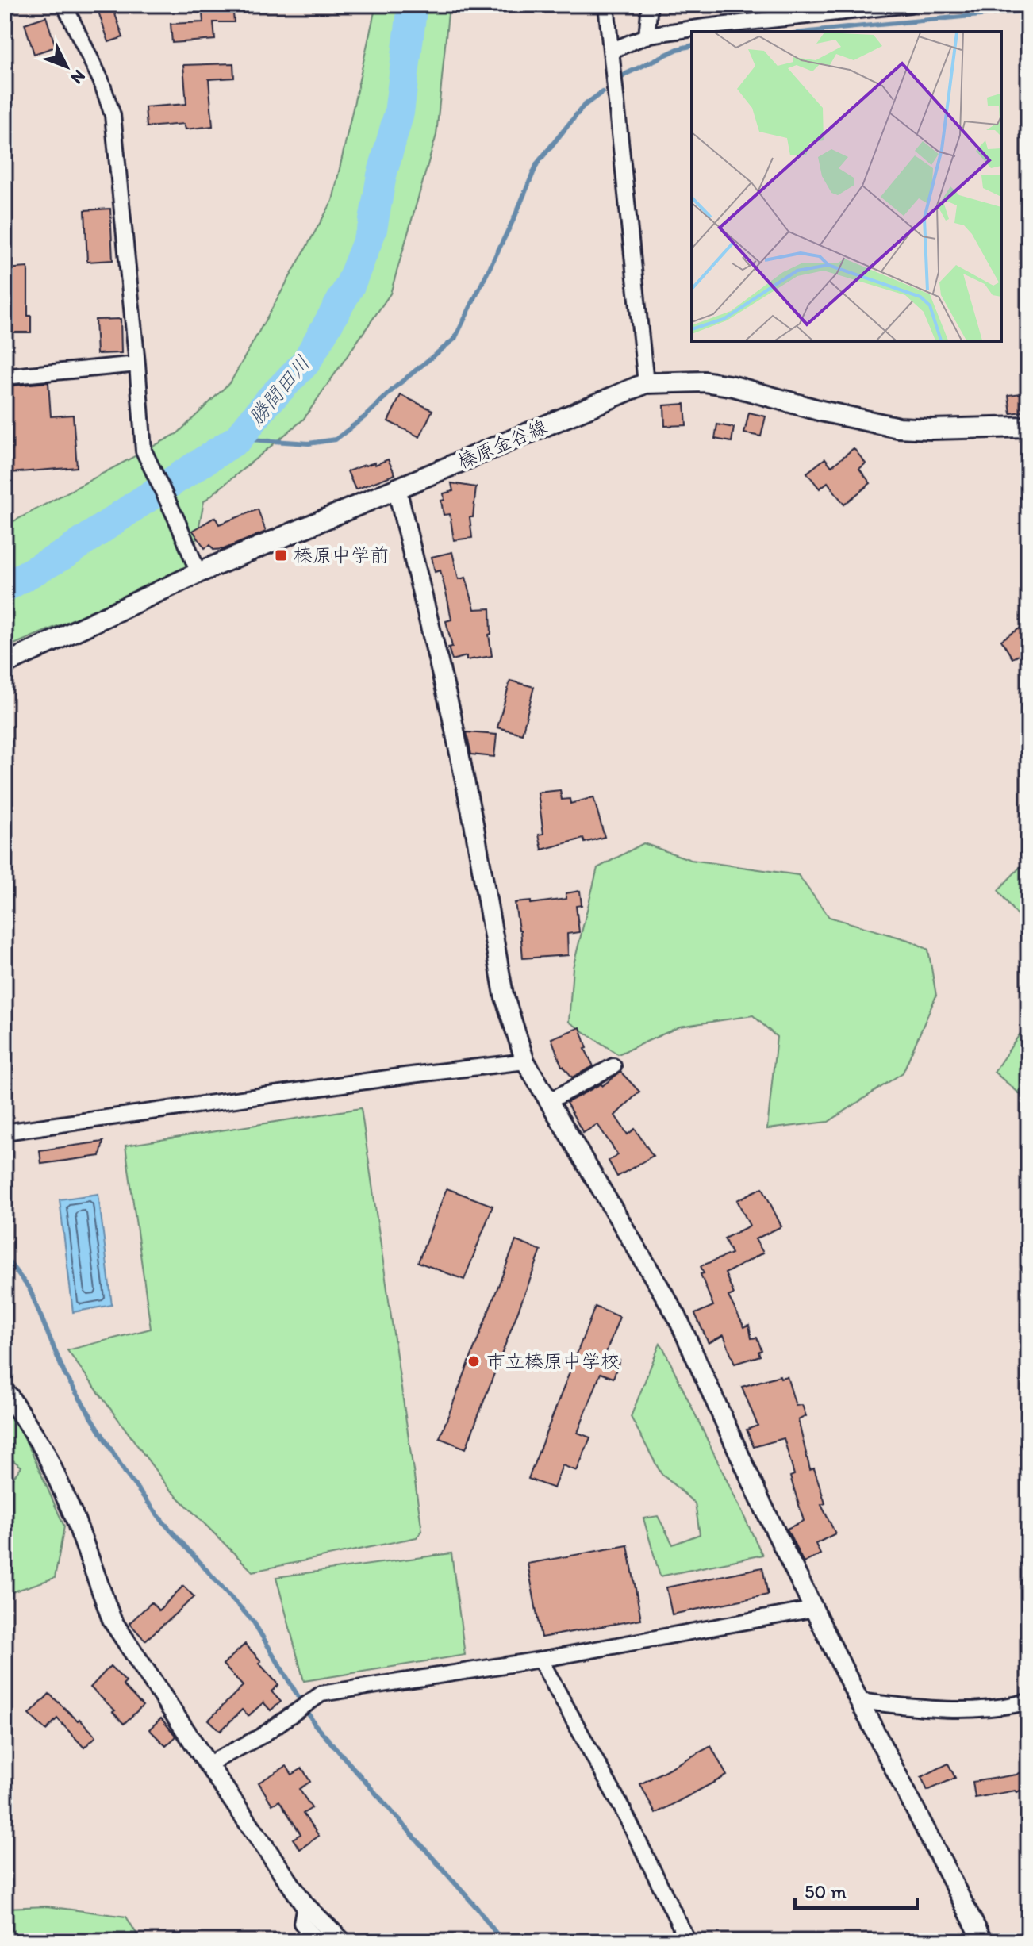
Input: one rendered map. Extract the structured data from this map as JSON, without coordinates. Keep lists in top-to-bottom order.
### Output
{
  "streets": {
    "main road": ["榛原金谷線"]
  },
  "water": ["勝間田川"],
  "places": {
    "transit": ["榛原中学前"],
    "other": ["市立榛原中学校"]
  },
  "scale_bar": "50 m",
  "north": "bottom right"
}
